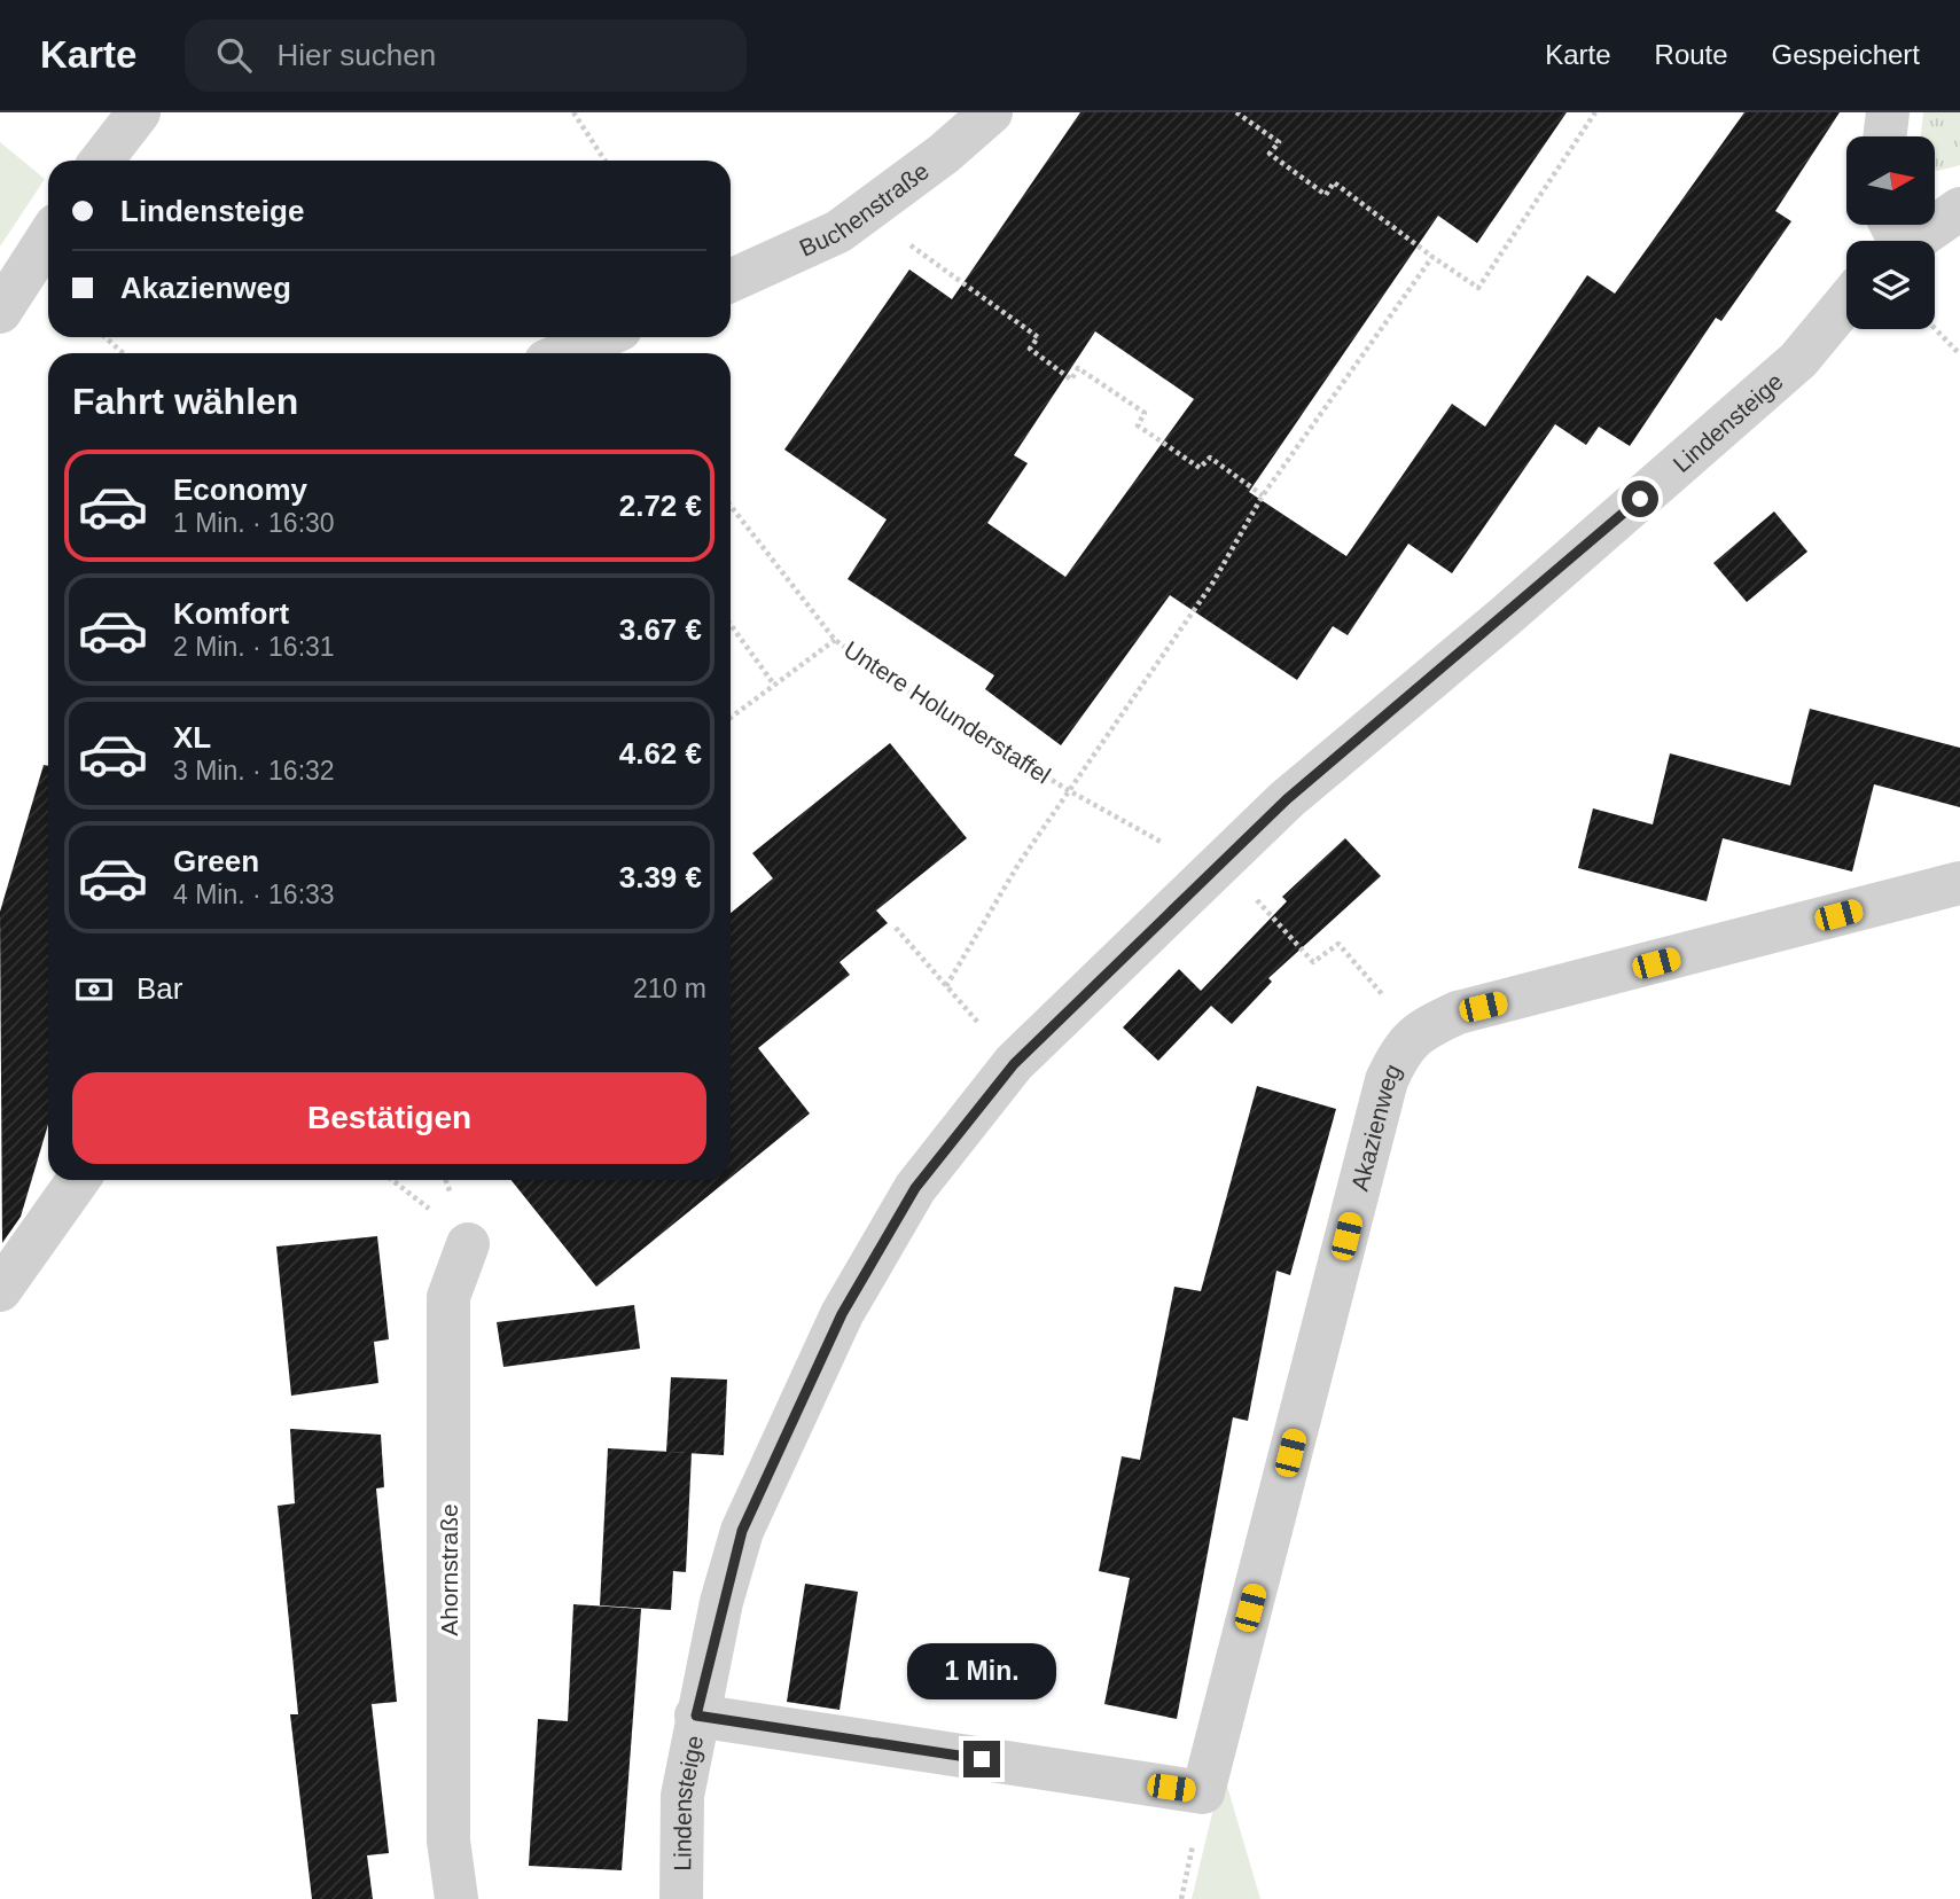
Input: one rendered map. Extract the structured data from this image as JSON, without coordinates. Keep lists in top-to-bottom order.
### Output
{
  "streets": {
    "street": [
      "Buchenstraße",
      "Lindensteige",
      "Akazienweg",
      "Ahornstraße"
    ],
    "path": ["Untere Holunderstaffel"]
  },
  "crossings": [
    ["Lindensteige", "Akazienweg"]
  ],
  "north": "right",
  "page": {
    "header": "Karte",
    "search": "Hier suchen",
    "nav": ["Karte", "Route", "Gespeichert"],
    "banner": ["Lindensteige", "Akazienweg"],
    "heading": "Fahrt wählen",
    "list": [
      {
        "name": "Economy",
        "note": "1 Min. · 16:30",
        "value": "2.72 €"
      },
      {
        "name": "Komfort",
        "note": "2 Min. · 16:31",
        "value": "3.67 €"
      },
      {
        "name": "XL",
        "note": "3 Min. · 16:32",
        "value": "4.62 €"
      },
      {
        "name": "Green",
        "note": "4 Min. · 16:33",
        "value": "3.39 €"
      }
    ],
    "pay": ["Bar", "210 m"],
    "buttons": "Bestätigen",
    "bubble": "1 Min."
  }
}
